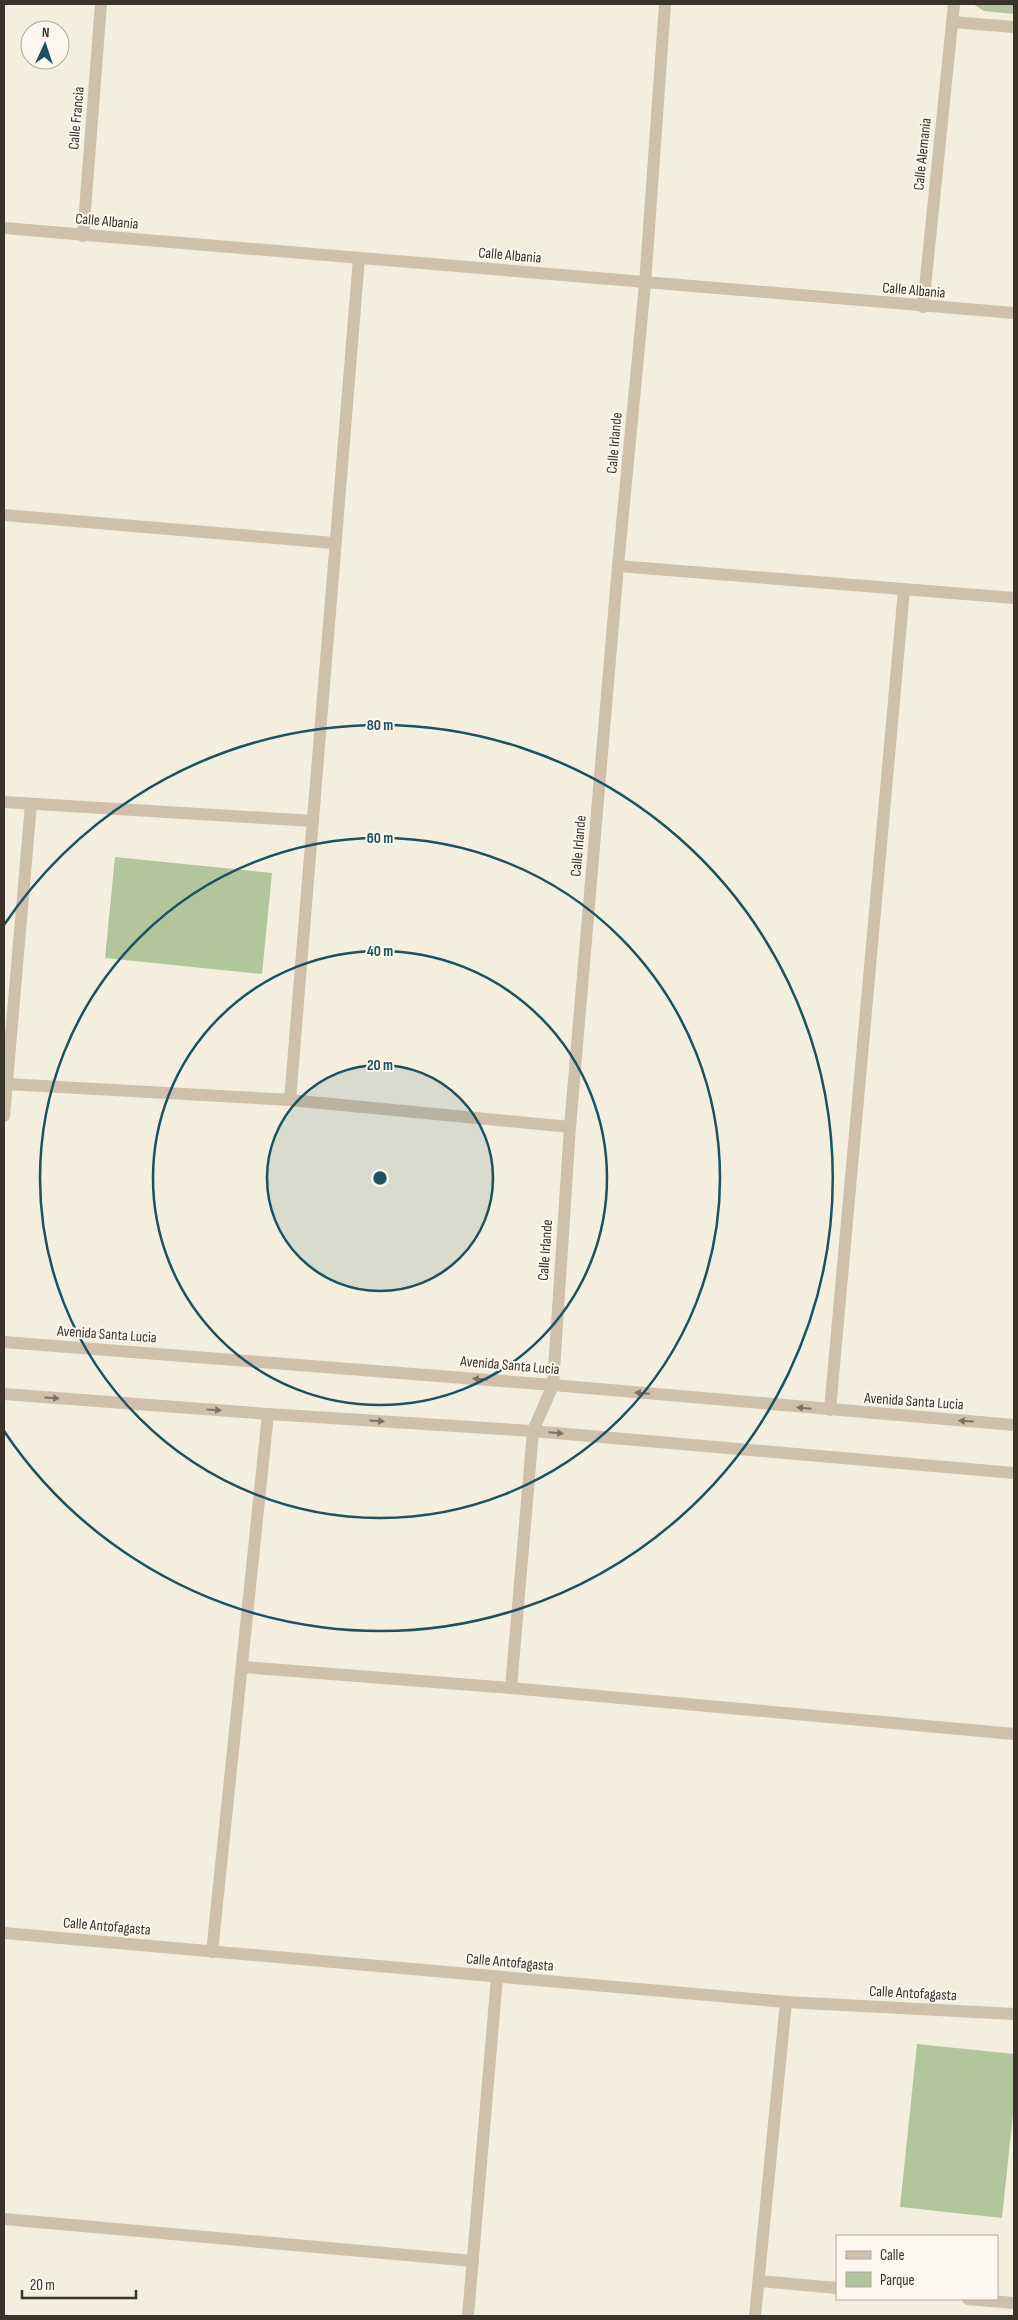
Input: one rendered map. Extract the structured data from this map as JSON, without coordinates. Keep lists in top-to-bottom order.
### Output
{
  "streets": {
    "street": [
      "Calle Francia",
      "Calle Alemania",
      "Calle Albania",
      "Calle Irlande",
      "Avenida Santa Lucia",
      "Calle Antofagasta"
    ]
  },
  "crossings": [
    ["Calle Francia", "Calle Albania"],
    ["Calle Alemania", "Calle Albania"],
    ["Calle Albania", "Calle Irlande"],
    ["Calle Irlande", "Avenida Santa Lucia"]
  ],
  "legend": ["Calle", "Parque"],
  "scale_bar": "20 m",
  "north": "top",
  "rings": [
    "80 m",
    "60 m",
    "40 m",
    "20 m"
  ]
}
